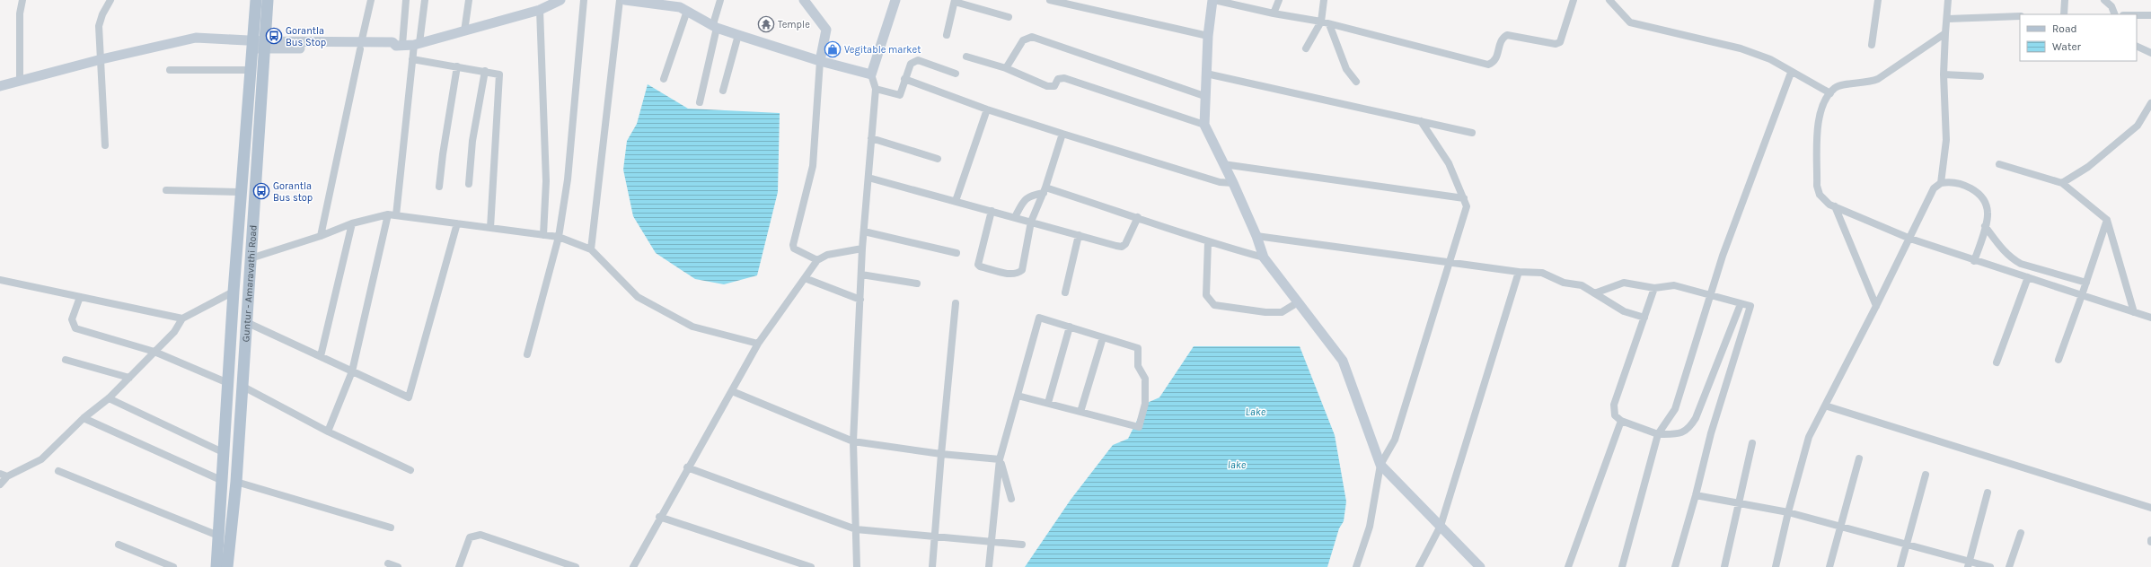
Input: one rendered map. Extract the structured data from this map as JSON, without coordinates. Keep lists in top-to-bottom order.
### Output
{
  "streets": {
    "main road": ["Guntur - Amaravathi Road"]
  },
  "water": ["Lake", "lake"],
  "places": {
    "temple": ["Temple"],
    "bus stop": ["Gorantla Bus Stop", "Gorantla Bus stop"],
    "shop": ["Vegitable market"]
  },
  "legend": ["Road", "Water"]
}
